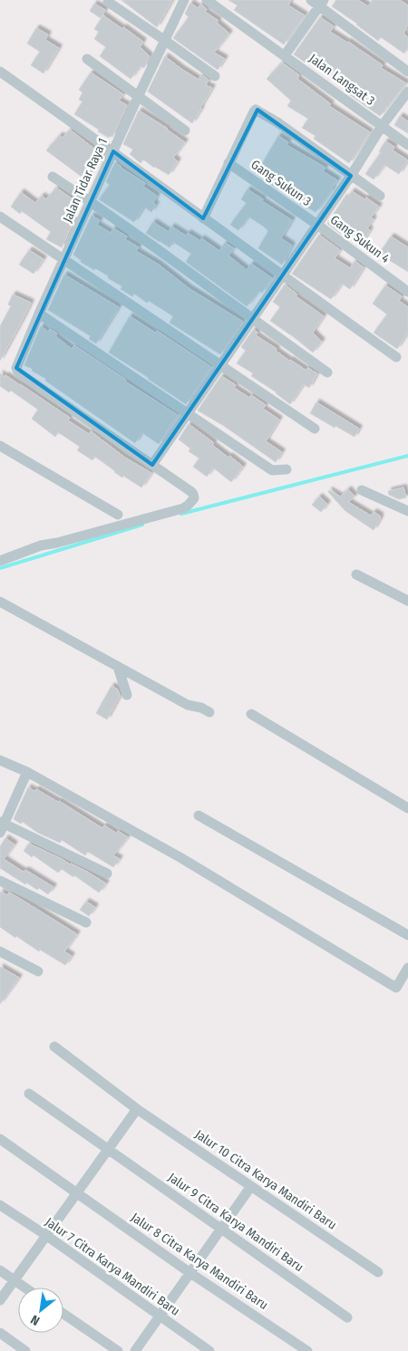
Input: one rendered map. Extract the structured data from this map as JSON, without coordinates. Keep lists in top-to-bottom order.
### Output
{
  "streets": {
    "street": [
      "Jalan Langsat 3",
      "Jalan Tidar Raya 1",
      "Gang Sukun 3",
      "Gang Sukun 4",
      "Jalur 10 Citra Karya Mandiri Baru",
      "Jalur 9 Citra Karya Mandiri Baru",
      "Jalur 8 Citra Karya Mandiri Baru",
      "Jalur 7 Citra Karya Mandiri Baru"
    ]
  },
  "crossings": [
    ["Gang Sukun 3", "Gang Sukun 4"]
  ],
  "north": "bottom left"
}
